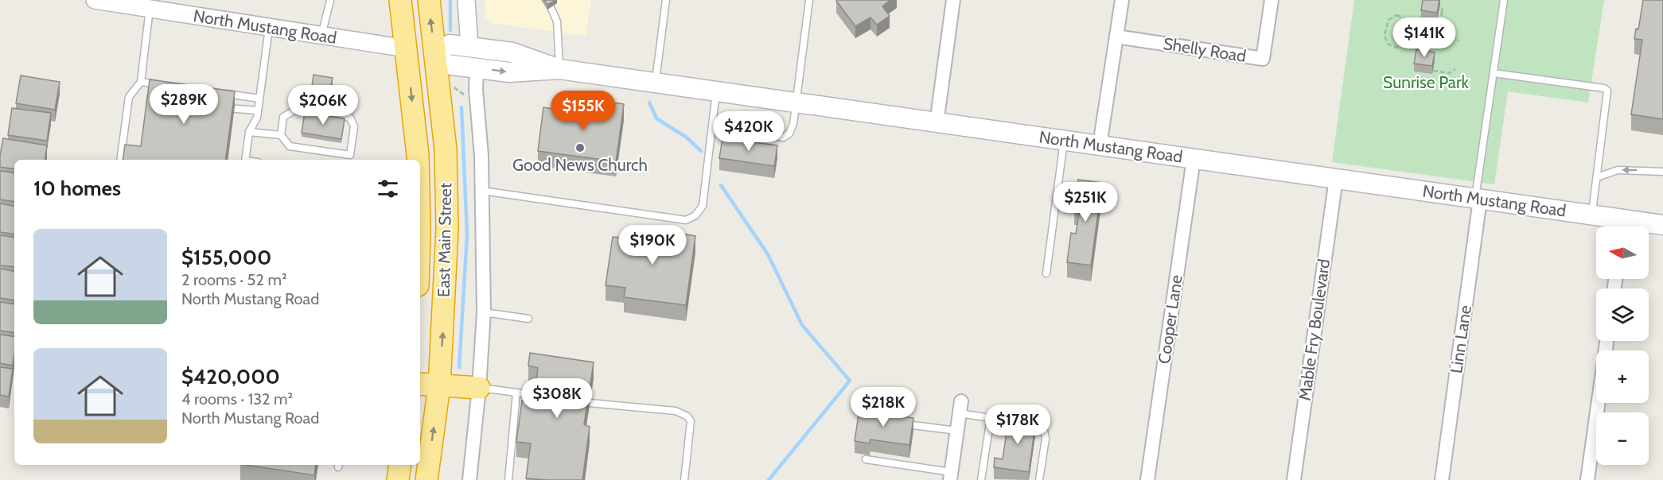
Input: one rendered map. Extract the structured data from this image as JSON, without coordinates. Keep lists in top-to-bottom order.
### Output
{
  "streets": {
    "highway": ["East Main Street"],
    "main road": ["North Mustang Road"],
    "street": [
      "Shelly Road",
      "Cooper Lane",
      "Mable Fry Boulevard",
      "Linn Lane"
    ]
  },
  "crossings": [
    ["North Mustang Road", "East Main Street"],
    ["North Mustang Road", "Cooper Lane"],
    ["North Mustang Road", "Mable Fry Boulevard"],
    ["North Mustang Road", "Linn Lane"]
  ],
  "parks": ["Sunrise Park"],
  "places": ["Good News Church"],
  "north": "left",
  "page": {
    "price": [
      "$141K",
      "$289K",
      "$206K",
      "$155K",
      "$420K",
      "$251K",
      "$190K",
      "$308K",
      "$218K",
      "$178K"
    ],
    "heading": "10 homes",
    "list": [
      {
        "name": "$155,000",
        "note": "2 rooms · 52 m² · North Mustang Road"
      },
      {
        "name": "$420,000",
        "note": "4 rooms · 132 m² · North Mustang Road"
      }
    ],
    "map_buttons": ["+", "−"]
  }
}
